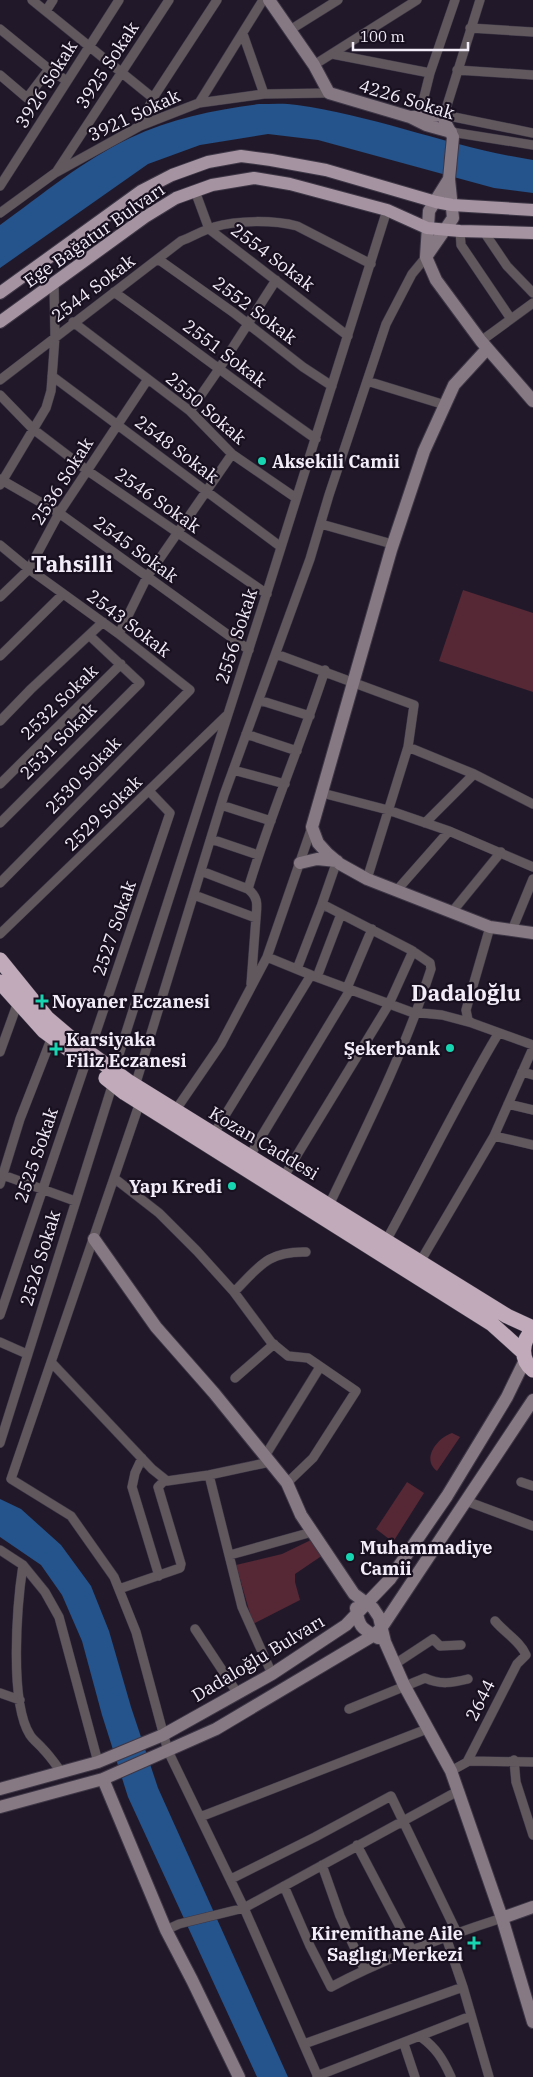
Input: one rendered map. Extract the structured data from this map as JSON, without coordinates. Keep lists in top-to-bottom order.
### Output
{
  "streets": {
    "highway": ["Kozan Caddesi"],
    "main road": ["4226 Sokak", "Ege Bağatur Bulvarı", "Dadaloğlu Bulvarı"],
    "street": [
      "3925 Sokak",
      "3926 Sokak",
      "3921 Sokak",
      "2554 Sokak",
      "2544 Sokak",
      "2552 Sokak",
      "2551 Sokak",
      "2550 Sokak",
      "2548 Sokak",
      "2536 Sokak",
      "2546 Sokak",
      "2545 Sokak",
      "2543 Sokak",
      "2556 Sokak",
      "2532 Sokak",
      "2531 Sokak",
      "2530 Sokak",
      "2529 Sokak",
      "2527 Sokak",
      "2525 Sokak",
      "2526 Sokak",
      "2644"
    ]
  },
  "crossings": [
    ["3925 Sokak", "3921 Sokak"],
    ["4226 Sokak", "3921 Sokak"],
    ["Ege Bağatur Bulvarı", "2554 Sokak"],
    ["Ege Bağatur Bulvarı", "2556 Sokak"],
    ["2554 Sokak", "2544 Sokak"],
    ["2554 Sokak", "2556 Sokak"],
    ["2544 Sokak", "2552 Sokak"],
    ["2544 Sokak", "2551 Sokak"],
    ["2544 Sokak", "2550 Sokak"],
    ["2544 Sokak", "2556 Sokak"],
    ["2552 Sokak", "2556 Sokak"],
    ["2551 Sokak", "2556 Sokak"],
    ["2550 Sokak", "2536 Sokak"],
    ["2550 Sokak", "2556 Sokak"],
    ["2548 Sokak", "2536 Sokak"],
    ["2548 Sokak", "2556 Sokak"],
    ["2536 Sokak", "2546 Sokak"],
    ["2536 Sokak", "2545 Sokak"],
    ["2536 Sokak", "2543 Sokak"],
    ["2546 Sokak", "2556 Sokak"],
    ["2545 Sokak", "2556 Sokak"],
    ["2543 Sokak", "2530 Sokak"],
    ["2556 Sokak", "2529 Sokak"],
    ["2556 Sokak", "Kozan Caddesi"],
    ["2556 Sokak", "2526 Sokak"],
    ["2532 Sokak", "2531 Sokak"],
    ["2529 Sokak", "2527 Sokak"],
    ["2527 Sokak", "Kozan Caddesi"],
    ["2527 Sokak", "2525 Sokak"],
    ["Kozan Caddesi", "2525 Sokak"],
    ["Kozan Caddesi", "2526 Sokak"],
    ["Kozan Caddesi", "Dadaloğlu Bulvarı"]
  ],
  "districts": ["Tahsilli", "Dadaloğlu"],
  "places": {
    "other": [
      "Aksekili Camii",
      "Şekerbank",
      "Yapı Kredi",
      "Muhammadiye Camii"
    ],
    "health": ["Noyaner Eczanesi", "Karsiyaka Filiz Eczanesi", "Kiremithane Aile Saglıgı Merkezi"]
  },
  "scale_bar": "100 m"
}
